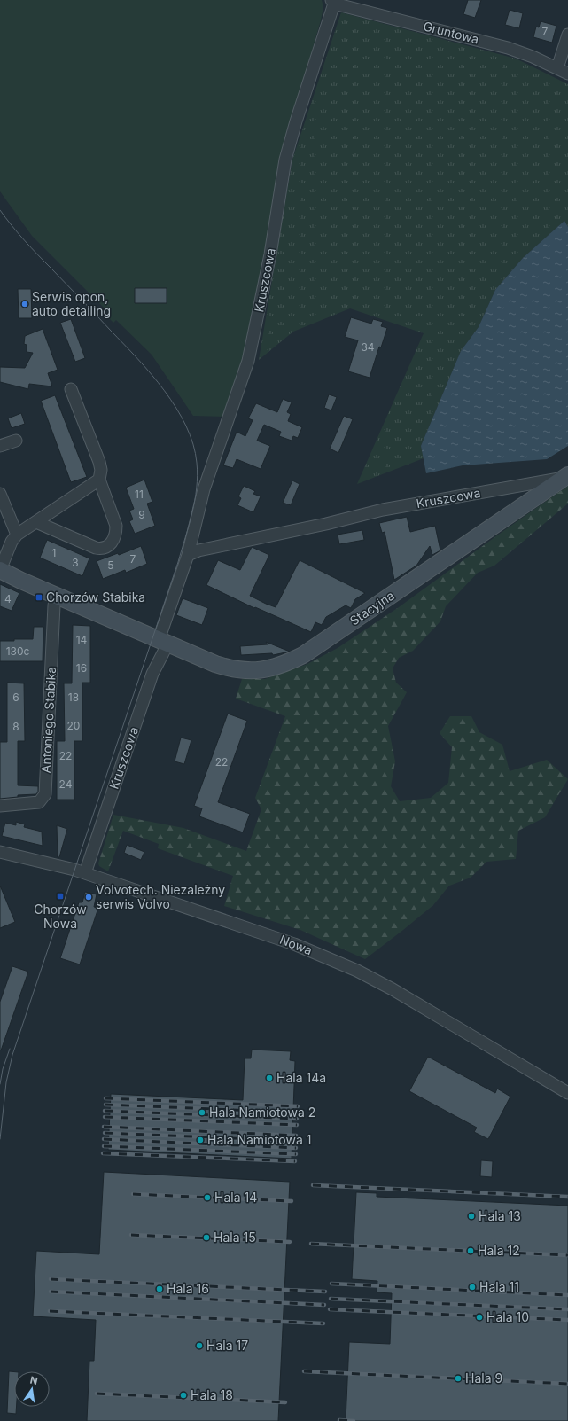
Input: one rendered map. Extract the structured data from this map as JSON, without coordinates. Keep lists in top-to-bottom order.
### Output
{
  "streets": {
    "street": [
      "Gruntowa",
      "Kruszcowa",
      "Stacyjna",
      "Antoniego Stabika",
      "Nowa"
    ]
  },
  "crossings": [
    ["Gruntowa", "Kruszcowa"],
    ["Kruszcowa", "Stacyjna"],
    ["Kruszcowa", "Nowa"]
  ],
  "places": {
    "other": [
      "Serwis opon, auto detailing",
      "Volvotech. Niezależny serwis Volvo",
      "Hala 14a",
      "Hala Namiotowa 2",
      "Hala Namiotowa 1",
      "Hala 14",
      "Hala 13",
      "Hala 15",
      "Hala 12",
      "Hala 11",
      "Hala 16",
      "Hala 10",
      "Hala 17",
      "Hala 9",
      "Hala 18"
    ],
    "transit": ["Chorzów Stabika", "Chorzów Nowa"]
  },
  "house_numbers": [
    "7",
    "34",
    "11",
    "9",
    "1",
    "7",
    "3",
    "5",
    "4",
    "14",
    "130c",
    "16",
    "6",
    "18",
    "20",
    "8",
    "22",
    "22",
    "24"
  ],
  "north": "top"
}
